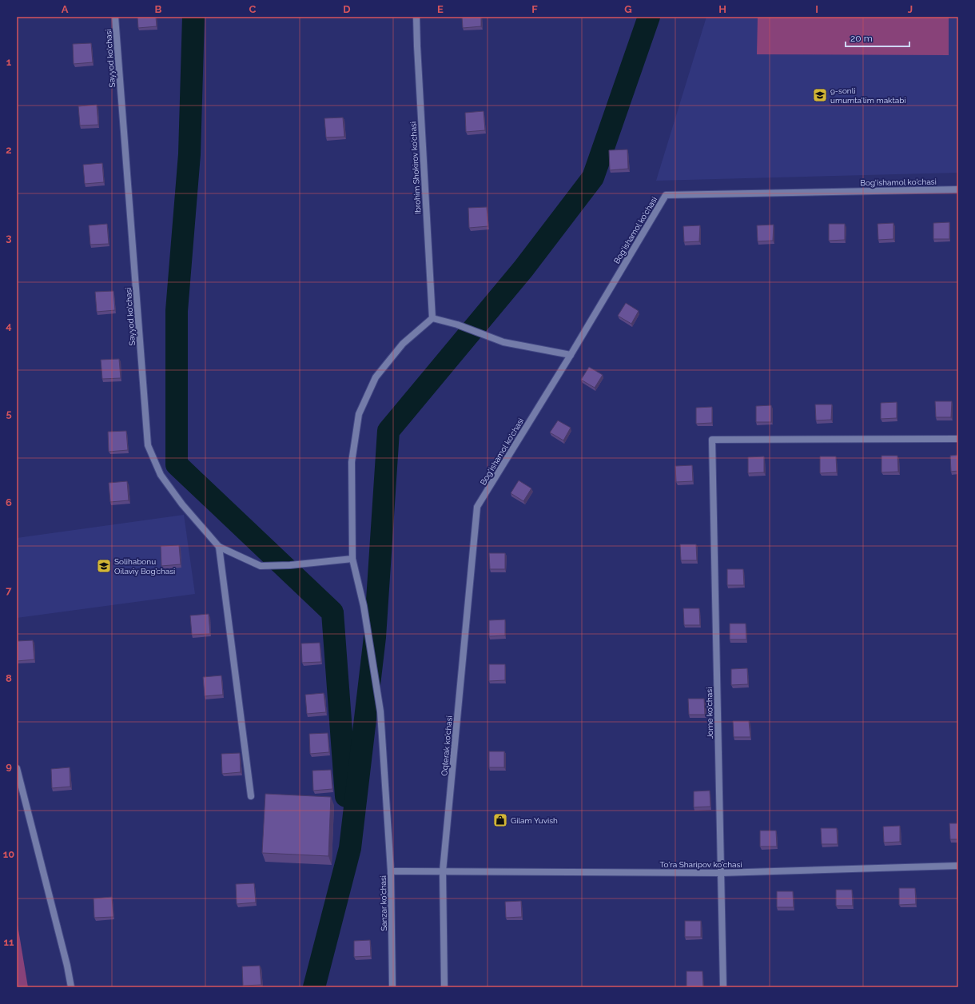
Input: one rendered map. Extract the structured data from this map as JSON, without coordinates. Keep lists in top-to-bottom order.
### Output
{
  "streets": {
    "street": [
      "Sayyod ko'chasi",
      "Ibrohim Shokirov ko'chasi",
      "Bog'ishamol ko'chasi",
      "Jome ko'chasi",
      "Oqterak ko'chasi",
      "To'ra Sharipov ko'chasi",
      "Sanzar ko'chasi"
    ]
  },
  "crossings": [
    ["Bog'ishamol ko'chasi", "Oqterak ko'chasi"],
    ["Jome ko'chasi", "To'ra Sharipov ko'chasi"],
    ["Oqterak ko'chasi", "To'ra Sharipov ko'chasi"],
    ["Oqterak ko'chasi", "Sanzar ko'chasi"],
    ["To'ra Sharipov ko'chasi", "Sanzar ko'chasi"]
  ],
  "places": {
    "school or university": ["9-sonli umumta'lim maktabi", "Solihabonu Oilaviy Bog’chasi"],
    "shop": ["Gilam Yuvish"]
  },
  "scale_bar": "20 m",
  "grid": {
    "columns": [
      "A",
      "B",
      "C",
      "D",
      "E",
      "F",
      "G",
      "H",
      "I",
      "J"
    ],
    "rows": [
      "1",
      "2",
      "3",
      "4",
      "5",
      "6",
      "7",
      "8",
      "9",
      "10",
      "11"
    ]
  }
}
